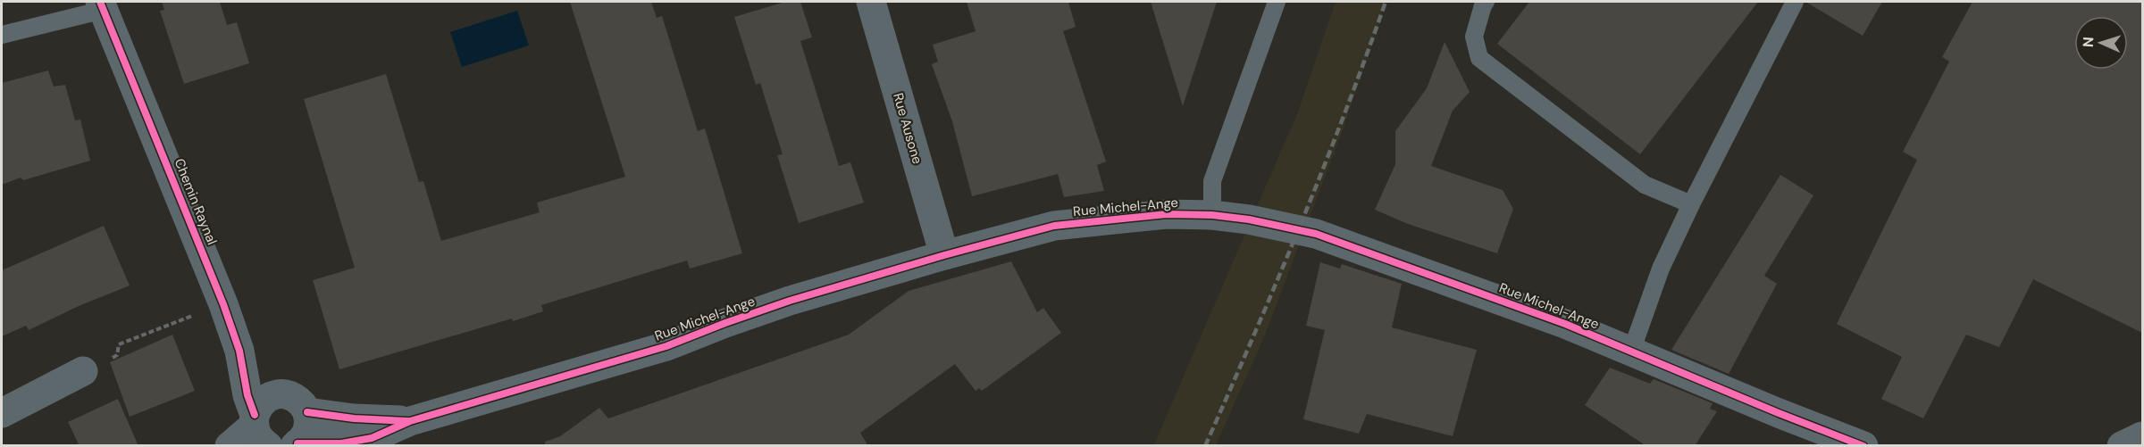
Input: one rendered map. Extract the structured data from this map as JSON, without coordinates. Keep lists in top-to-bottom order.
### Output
{
  "streets": {
    "street": ["Rue Ausone", "Chemin Raynal", "Rue Michel-Ange"]
  },
  "crossings": [
    ["Rue Ausone", "Rue Michel-Ange"],
    ["Chemin Raynal", "Rue Michel-Ange"]
  ],
  "north": "left"
}
